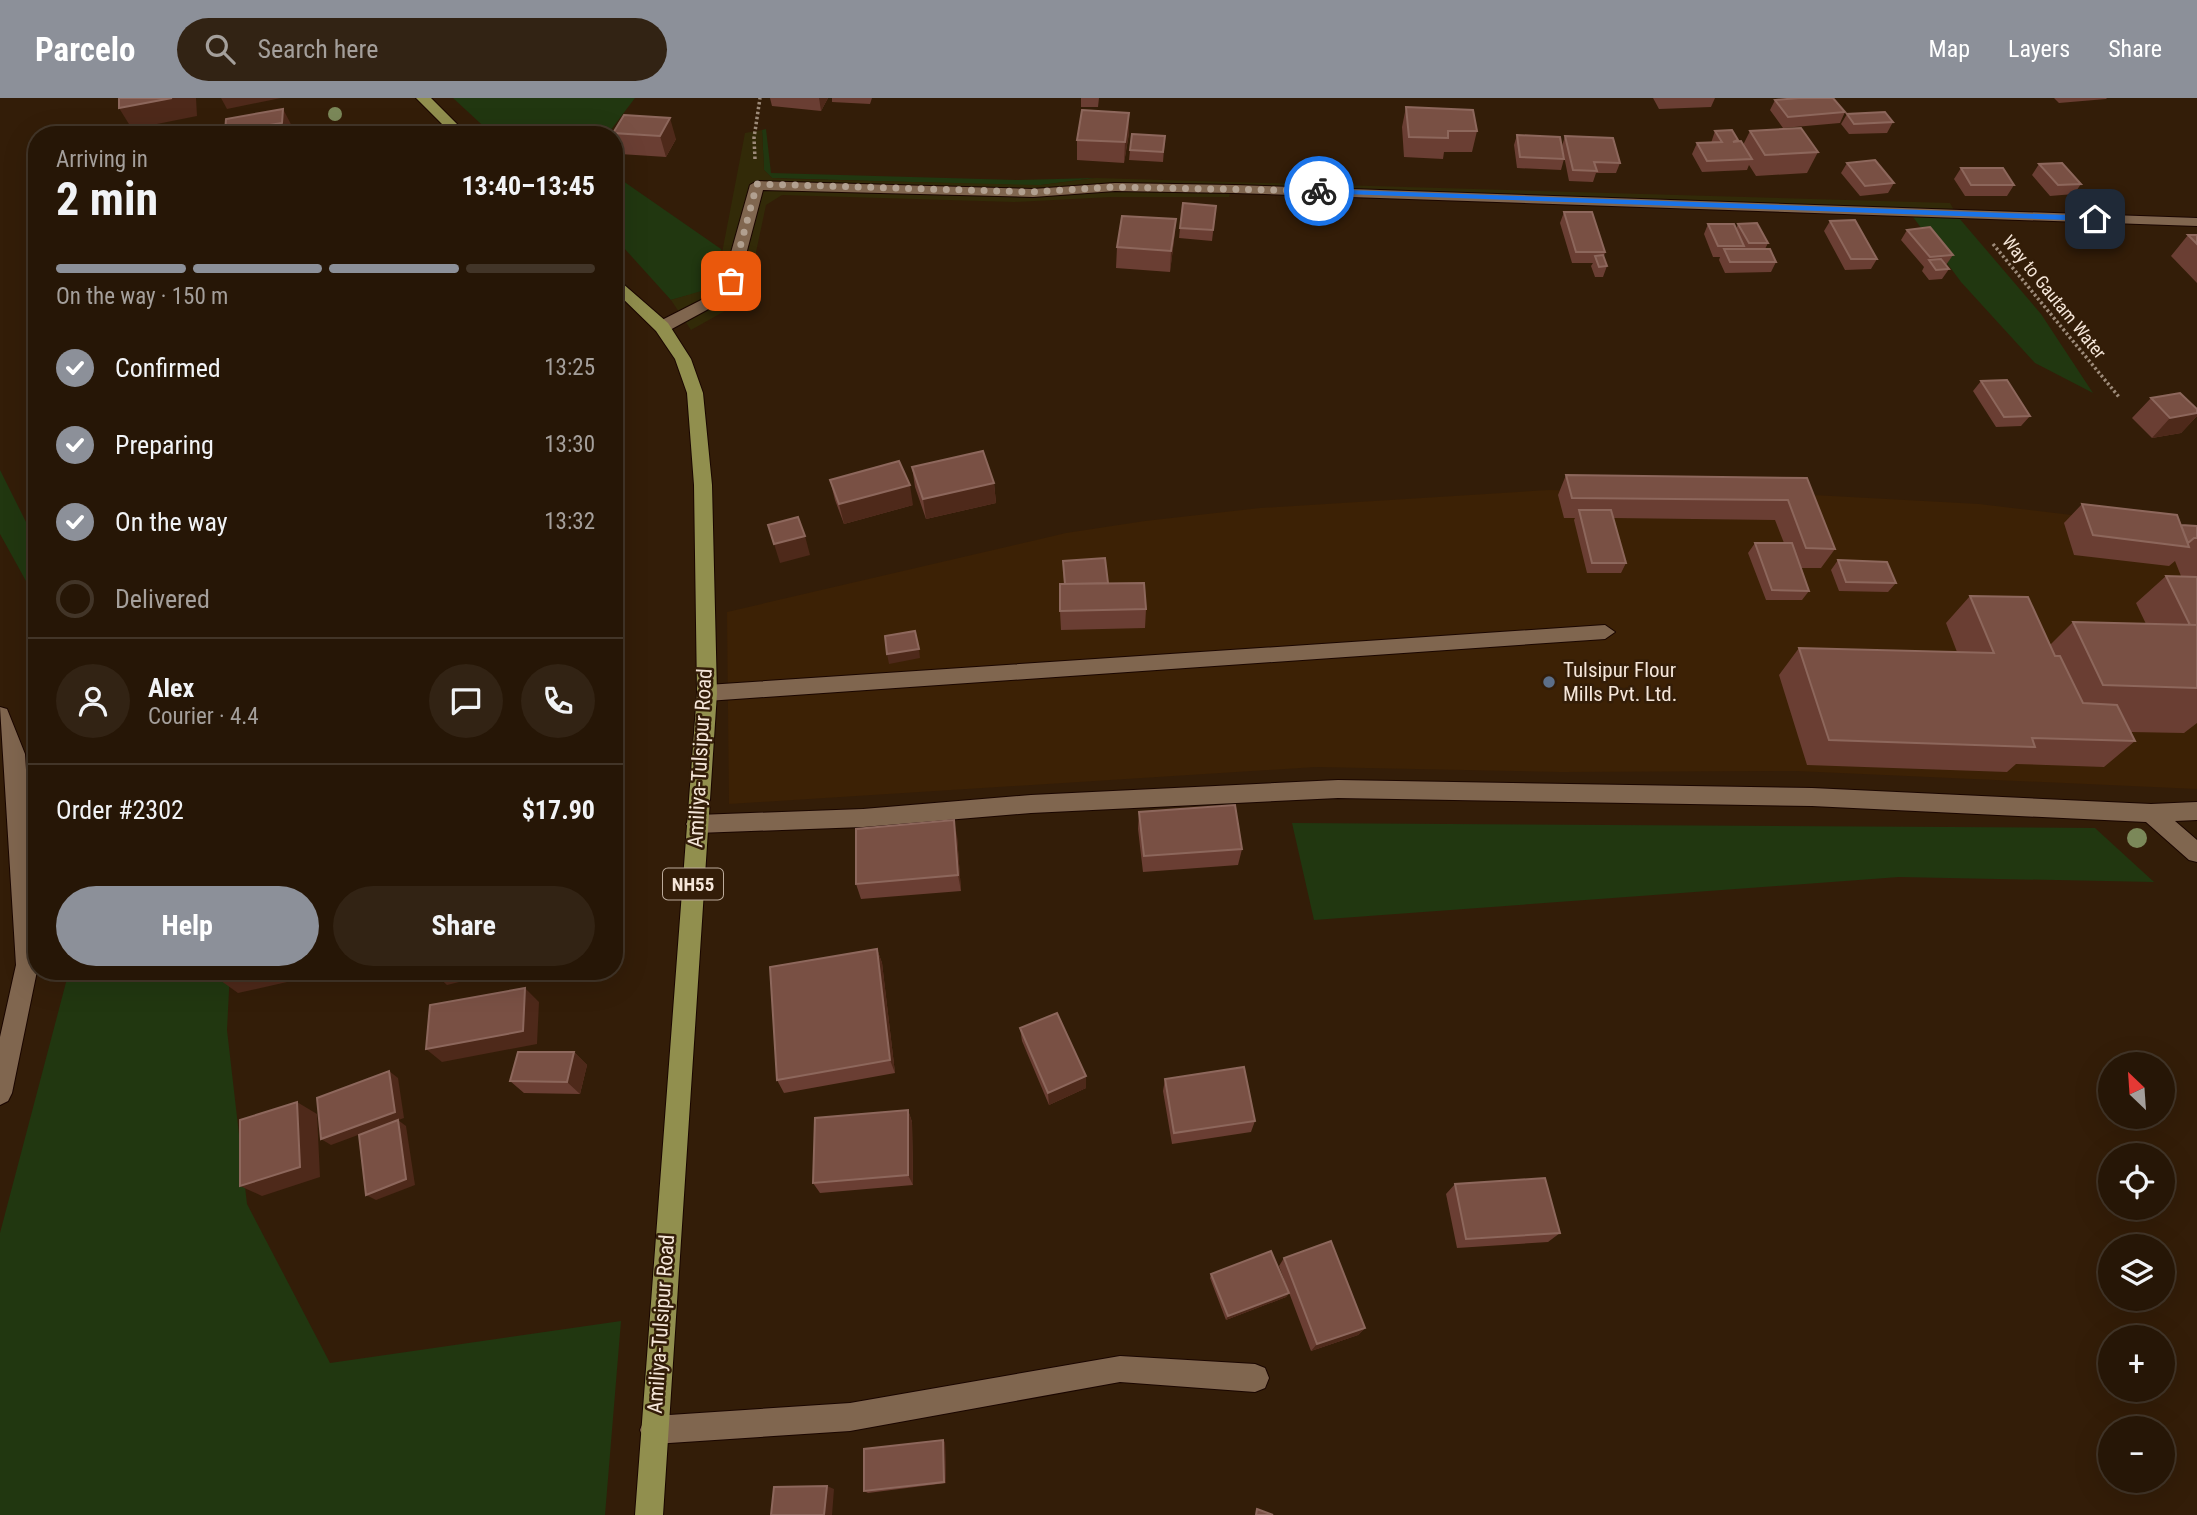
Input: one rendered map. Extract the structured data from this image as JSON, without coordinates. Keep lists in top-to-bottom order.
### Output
{
  "streets": {
    "main road": ["Amiliya-Tulsipur Road", "NH55"],
    "path": ["Way to Gautam Water"]
  },
  "places": ["Tulsipur Flour Mills Pvt. Ltd."],
  "north": "top left",
  "page": {
    "header": "Parcelo",
    "search": "Search here",
    "nav": ["Map", "Layers", "Share"],
    "heading": ["2 min", "Arriving in", "13:40–13:45"],
    "panel": [
      "Alex",
      "Courier · 4.4",
      "Order #2302",
      "$17.90"
    ],
    "bar": "On the way · 150 m",
    "list": [
      ["Confirmed", "13:25"],
      ["Preparing", "13:30"],
      ["On the way", "13:32"],
      "Delivered"
    ],
    "buttons": ["Help", "Share"],
    "map_buttons": ["+", "−"]
  }
}
